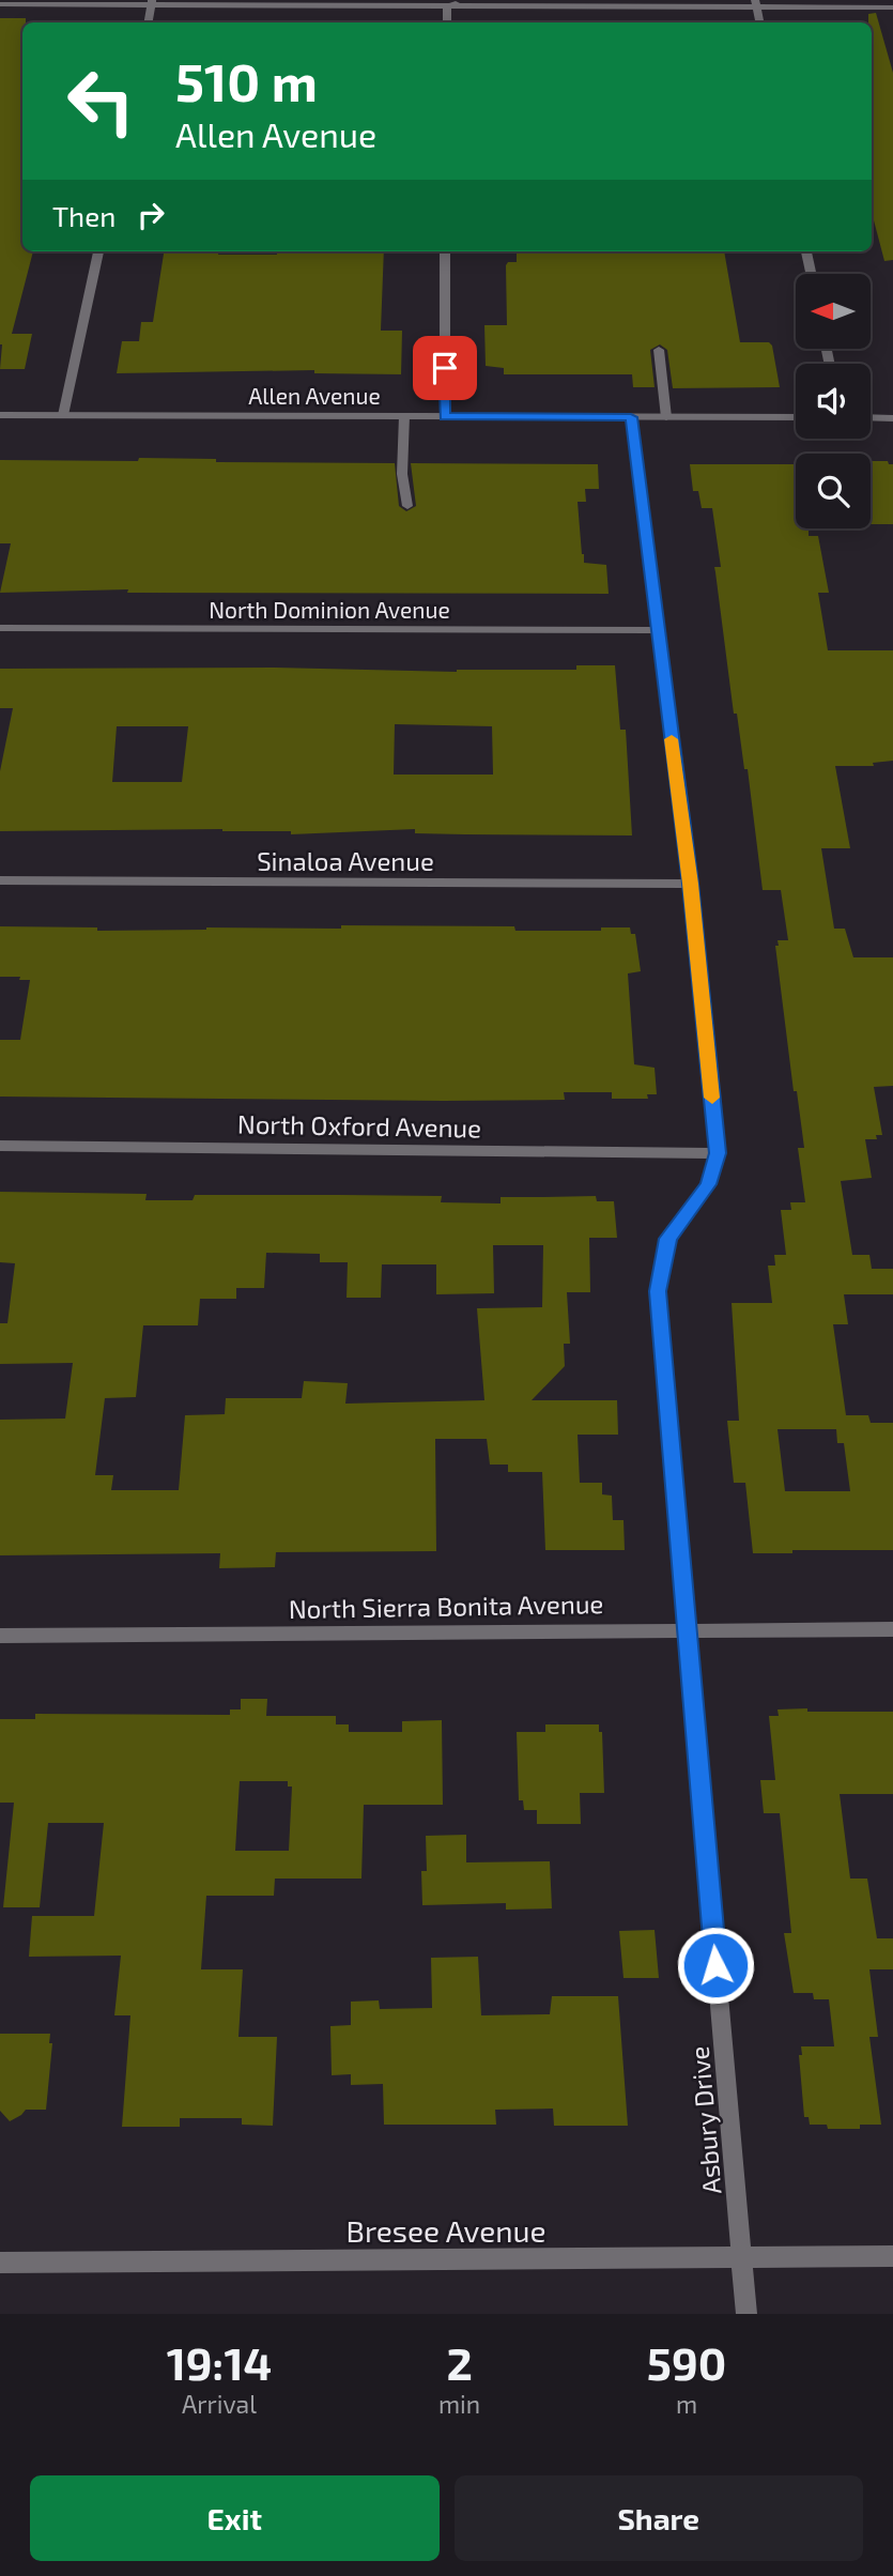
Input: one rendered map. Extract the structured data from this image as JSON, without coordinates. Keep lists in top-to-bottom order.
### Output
{
  "streets": {
    "street": [
      "Allen Avenue",
      "North Dominion Avenue",
      "Sinaloa Avenue",
      "North Oxford Avenue",
      "North Sierra Bonita Avenue",
      "Asbury Drive",
      "Bresee Avenue"
    ]
  },
  "crossings": [
    ["Allen Avenue", "Asbury Drive"],
    ["North Dominion Avenue", "Asbury Drive"],
    ["Sinaloa Avenue", "Asbury Drive"],
    ["North Oxford Avenue", "Asbury Drive"],
    ["North Sierra Bonita Avenue", "Asbury Drive"],
    ["Asbury Drive", "Bresee Avenue"]
  ],
  "north": "left",
  "page": {
    "turn": ["510 m", "Allen Avenue"],
    "then": "Then",
    "eta": [
      "19:14",
      "Arrival",
      "2",
      "min",
      "590",
      "m"
    ],
    "buttons": ["Exit", "Share"]
  }
}
